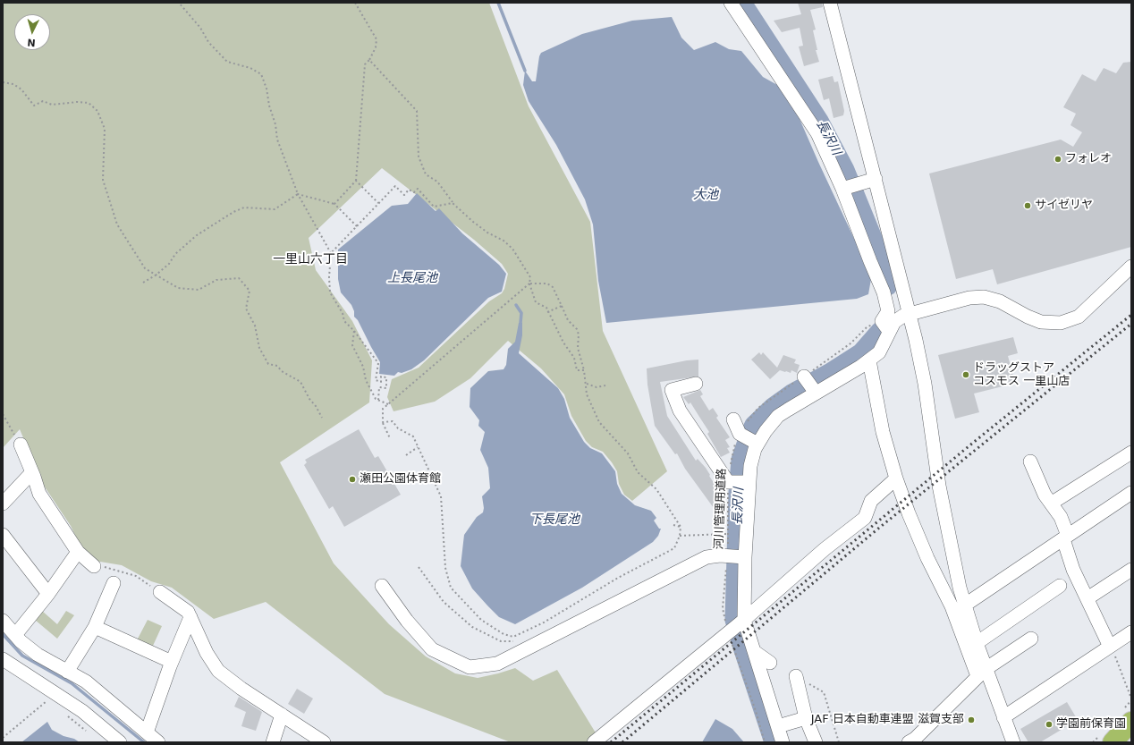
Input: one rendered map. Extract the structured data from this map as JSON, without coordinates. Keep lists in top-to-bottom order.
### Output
{
  "streets": {
    "path": ["河川管理用道路"]
  },
  "districts": ["一里山六丁目"],
  "water": [
    "長沢川",
    "大池",
    "上長尾池",
    "下長尾池"
  ],
  "places": [
    "フォレオ",
    "サイゼリヤ",
    "ドラッグストア コスモス 一里山店",
    "瀬田公園体育館",
    "JAF 日本自動車連盟 滋賀支部",
    "学園前保育園"
  ],
  "north": "bottom"
}
